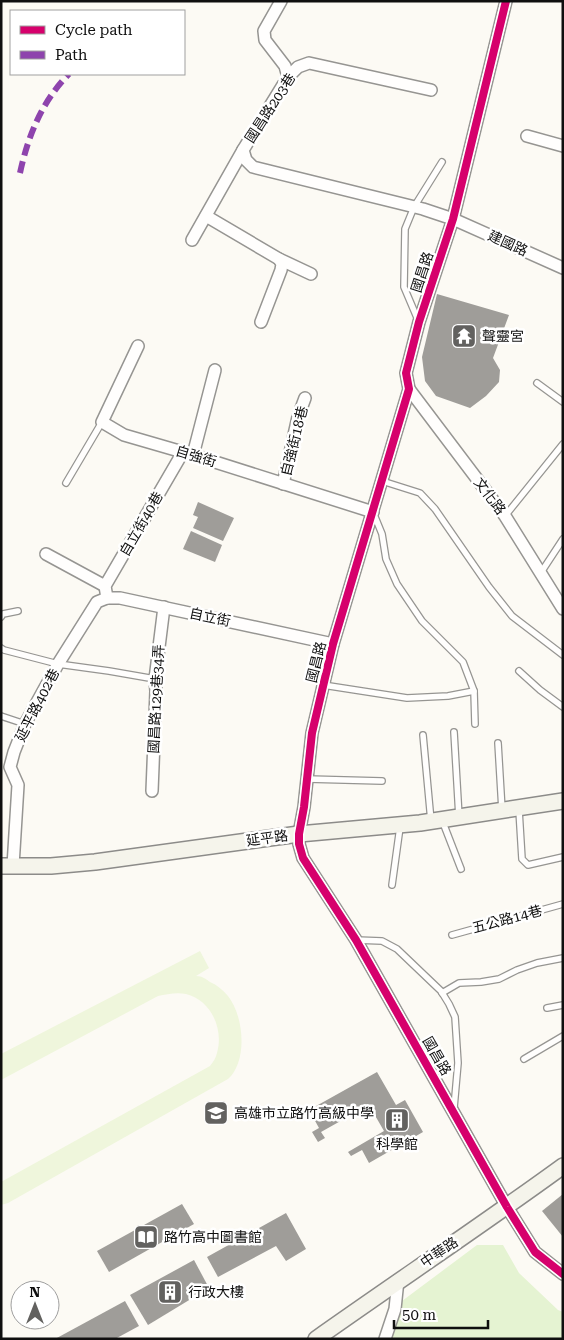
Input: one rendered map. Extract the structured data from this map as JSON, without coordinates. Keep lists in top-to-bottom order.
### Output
{
  "streets": {
    "street": [
      "國昌路203巷",
      "建國路",
      "國昌路",
      "自強街18巷",
      "自強街",
      "文化路",
      "自立街40巷",
      "自立街",
      "國昌路129巷34弄",
      "延平路402巷",
      "延平路",
      "中華路"
    ],
    "lane": ["五公路14巷"]
  },
  "crossings": [
    ["國昌路203巷", "建國路"],
    ["國昌路203巷", "國昌路"],
    ["建國路", "國昌路"],
    ["國昌路", "自強街"],
    ["國昌路", "文化路"],
    ["國昌路", "自立街"],
    ["國昌路", "延平路"],
    ["國昌路", "中華路"],
    ["自強街18巷", "自強街"],
    ["自強街", "自立街40巷"],
    ["自立街", "國昌路129巷34弄"],
    ["自立街", "延平路402巷"],
    ["延平路402巷", "延平路"]
  ],
  "places": {
    "temple": ["聲靈宮"],
    "school or university": ["高雄市立路竹高級中學"],
    "building": ["科學館", "行政大樓"],
    "library": ["路竹高中圖書館"]
  },
  "legend": ["Cycle path", "Path"],
  "scale_bar": "50 m",
  "north": "top"
}
